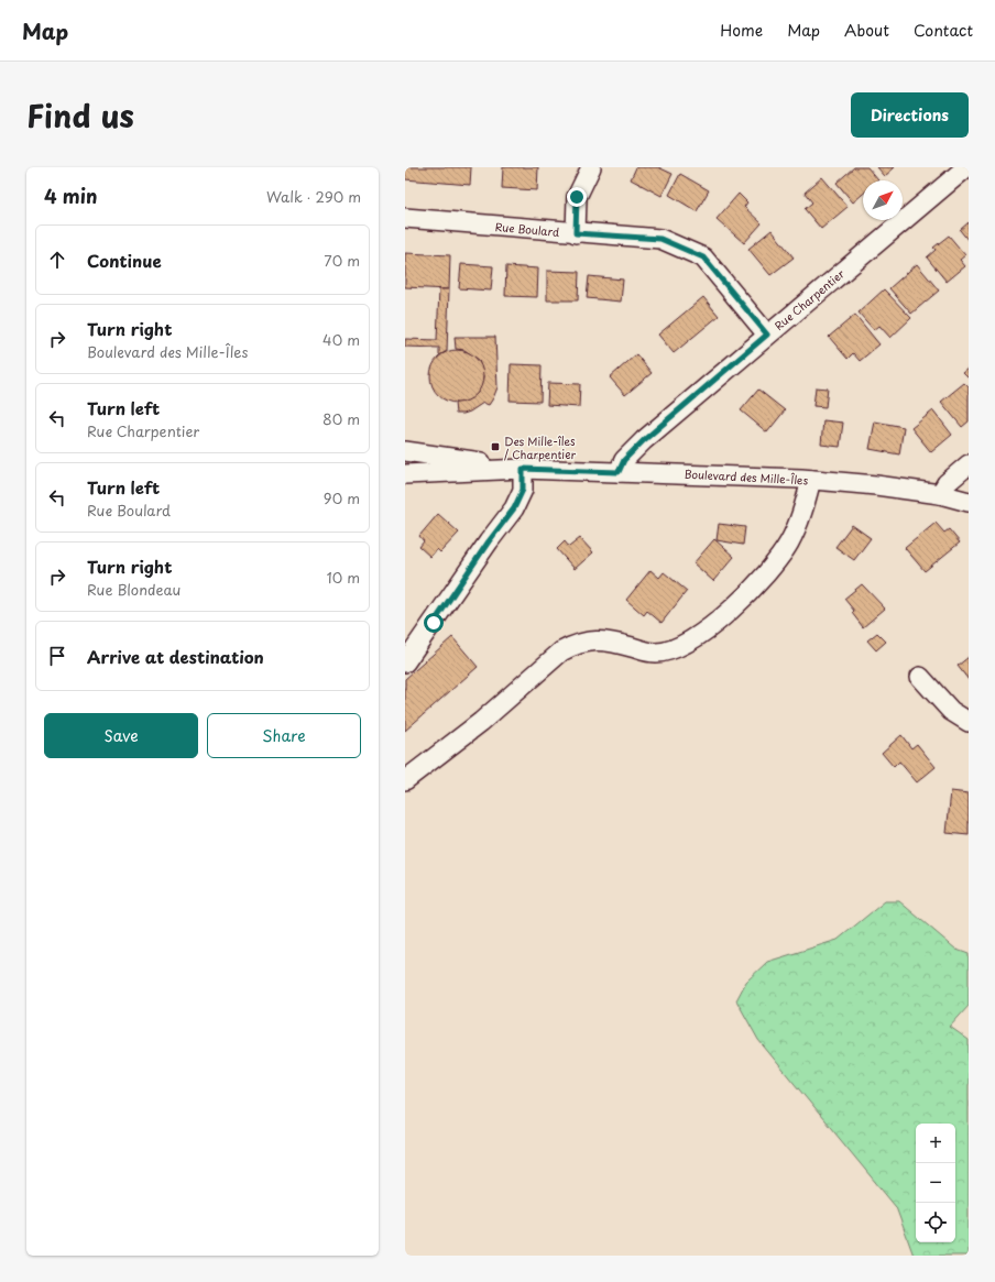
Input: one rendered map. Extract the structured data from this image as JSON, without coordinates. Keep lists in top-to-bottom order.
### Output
{
  "streets": {
    "street": ["Rue Boulard", "Rue Charpentier", "Boulevard des Mille-Îles"]
  },
  "crossings": [
    ["Rue Boulard", "Rue Charpentier"],
    ["Rue Charpentier", "Boulevard des Mille-Îles"]
  ],
  "places": {
    "transit": ["Des Mille-îles / Charpentier"]
  },
  "north": "top right",
  "page": {
    "header": "Map",
    "nav": [
      "Home",
      "Map",
      "About",
      "Contact"
    ],
    "title": "Find us",
    "buttons": [
      "Directions",
      ["Save", "Share"]
    ],
    "heading": ["4 min", "Walk · 290 m"],
    "list": [
      ["Continue", "70 m"],
      ["Turn right", "Boulevard des Mille-Îles", "40 m"],
      ["Turn left", "Rue Charpentier", "80 m"],
      ["Turn left", "Rue Boulard", "90 m"],
      ["Turn right", "Rue Blondeau", "10 m"],
      "Arrive at destination"
    ],
    "map_buttons": ["+", "−"]
  }
}
